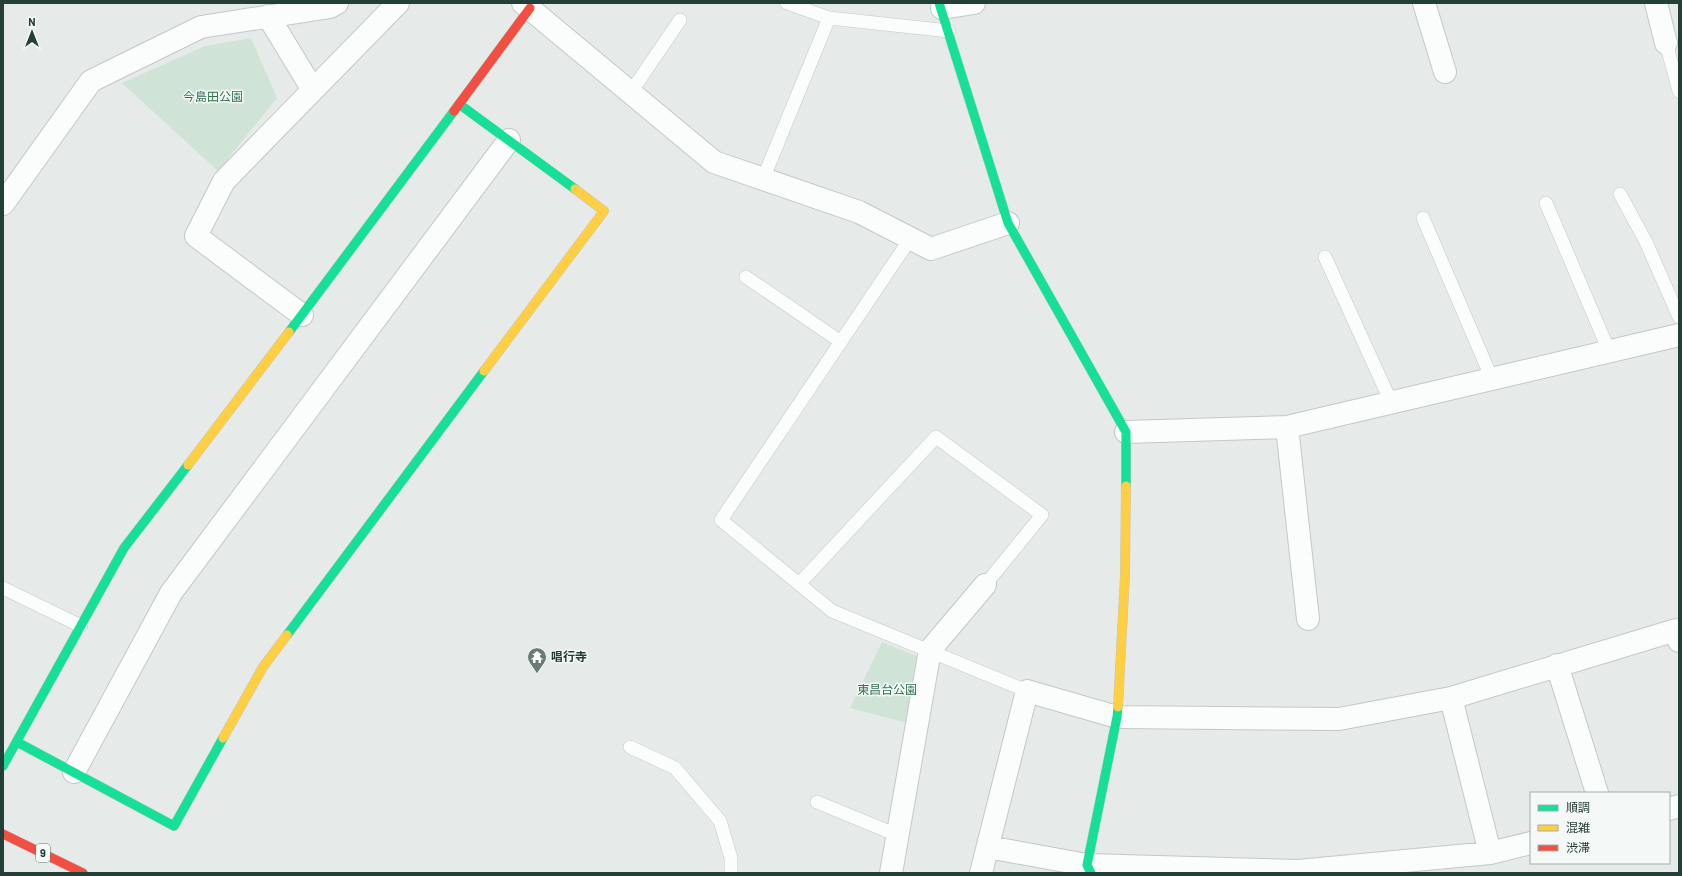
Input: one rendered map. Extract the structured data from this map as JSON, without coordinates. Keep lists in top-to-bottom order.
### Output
{
  "streets": {
    "street": ["9"]
  },
  "parks": ["今島田公園", "東昌台公園"],
  "places": {
    "temple": ["唱行寺"]
  },
  "legend": ["順調", "混雑", "渋滞"],
  "north": "top"
}
